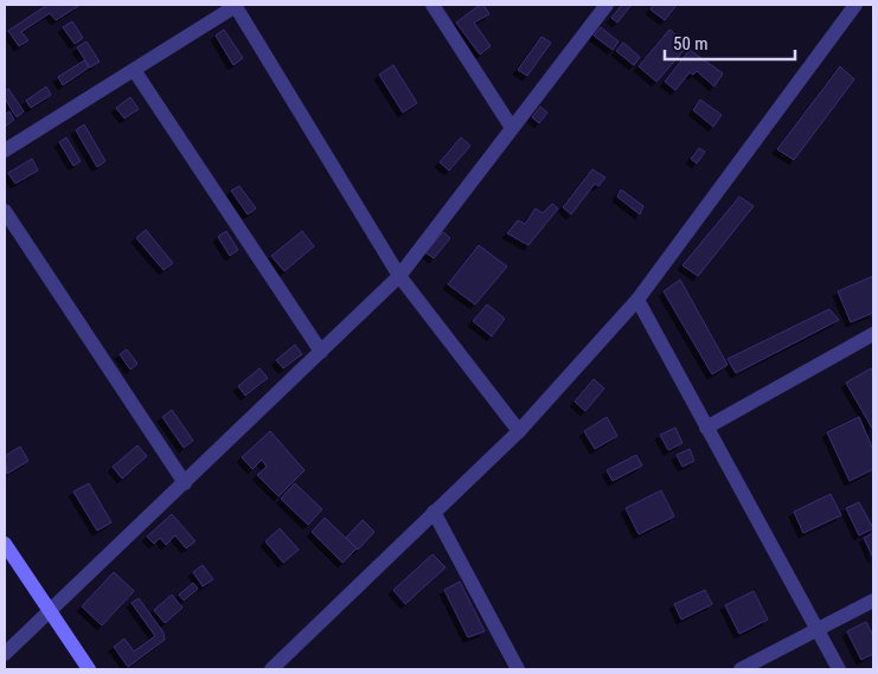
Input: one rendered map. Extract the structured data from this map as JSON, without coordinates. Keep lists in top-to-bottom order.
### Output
{
  "scale_bar": "50 m"
}
